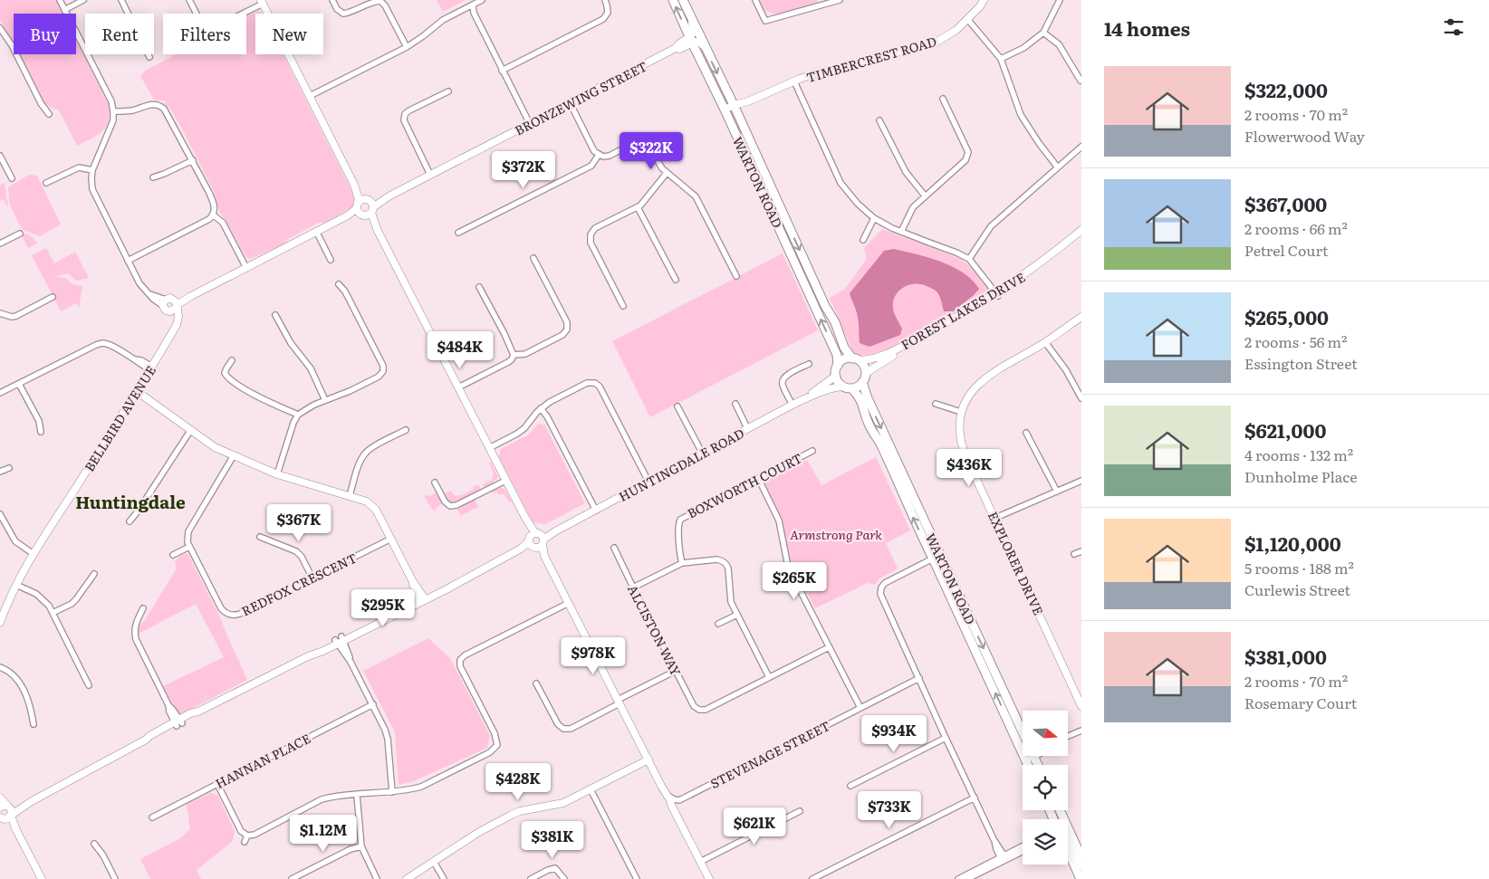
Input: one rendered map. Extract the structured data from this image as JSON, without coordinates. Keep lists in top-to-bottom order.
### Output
{
  "streets": {
    "main road": ["WARTON ROAD"],
    "street": [
      "TIMBERCREST ROAD",
      "BRONZEWING STREET",
      "FOREST LAKES DRIVE",
      "BELLBIRD AVENUE",
      "HUNTINGDALE ROAD",
      "BOXWORTH COURT",
      "EXPLORER DRIVE",
      "REDFOX CRESCENT",
      "ALCISTON WAY",
      "STEVENAGE STREET",
      "HANNAN PLACE"
    ]
  },
  "crossings": [
    ["TIMBERCREST ROAD", "WARTON ROAD"],
    ["BRONZEWING STREET", "WARTON ROAD"],
    ["BRONZEWING STREET", "BELLBIRD AVENUE"],
    ["WARTON ROAD", "FOREST LAKES DRIVE"],
    ["WARTON ROAD", "HUNTINGDALE ROAD"],
    ["FOREST LAKES DRIVE", "HUNTINGDALE ROAD"]
  ],
  "districts": ["Huntingdale"],
  "parks": ["Armstrong Park"],
  "north": "right",
  "page": {
    "heading": "14 homes",
    "chip": [
      "Buy",
      "Rent",
      "Filters",
      "New"
    ],
    "list": [
      {
        "name": "$322,000",
        "note": "2 rooms · 70 m² · Flowerwood Way"
      },
      {
        "name": "$367,000",
        "note": "2 rooms · 66 m² · Petrel Court"
      },
      {
        "name": "$265,000",
        "note": "2 rooms · 56 m² · Essington Street"
      },
      {
        "name": "$621,000",
        "note": "4 rooms · 132 m² · Dunholme Place"
      },
      {
        "name": "$1,120,000",
        "note": "5 rooms · 188 m² · Curlewis Street"
      },
      {
        "name": "$381,000",
        "note": "2 rooms · 70 m² · Rosemary Court"
      }
    ],
    "price": [
      "$322K",
      "$372K",
      "$484K",
      "$436K",
      "$367K",
      "$265K",
      "$295K",
      "$978K",
      "$934K",
      "$428K",
      "$733K",
      "$621K",
      "$1.12M",
      "$381K"
    ]
  }
}
